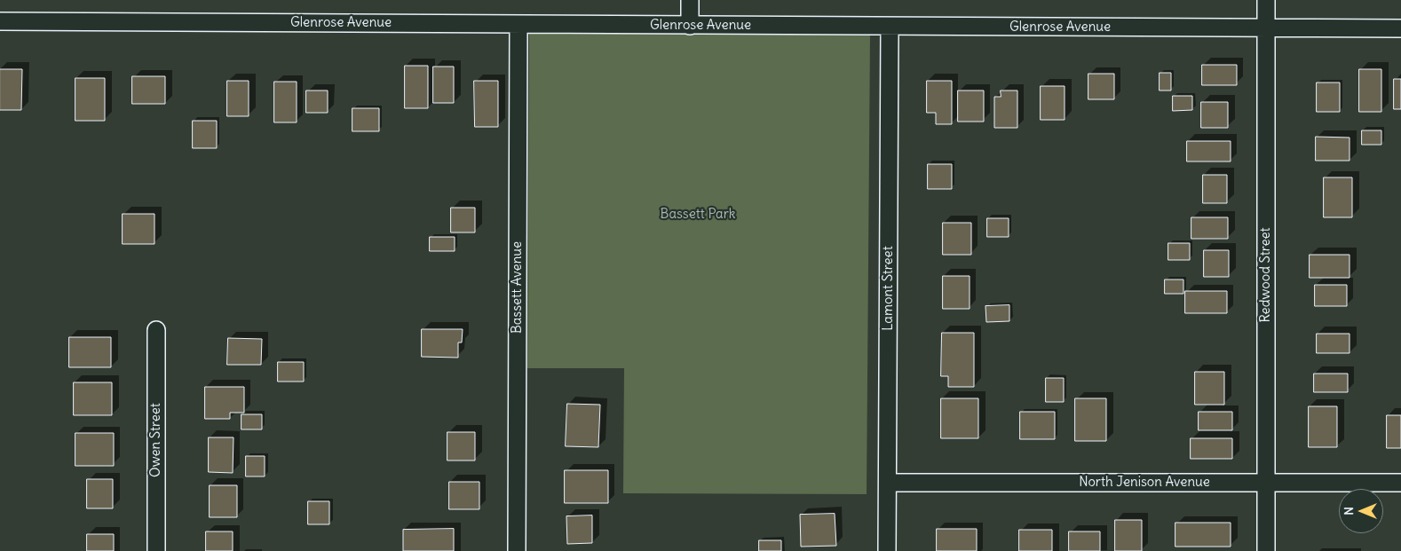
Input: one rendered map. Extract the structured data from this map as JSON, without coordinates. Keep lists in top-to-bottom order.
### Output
{
  "streets": {
    "street": [
      "Glenrose Avenue",
      "Redwood Street",
      "Bassett Avenue",
      "Lamont Street",
      "Owen Street",
      "North Jenison Avenue"
    ]
  },
  "crossings": [
    ["Glenrose Avenue", "Redwood Street"],
    ["Glenrose Avenue", "Bassett Avenue"],
    ["Glenrose Avenue", "Lamont Street"],
    ["Redwood Street", "North Jenison Avenue"],
    ["Lamont Street", "North Jenison Avenue"]
  ],
  "parks": ["Bassett Park"],
  "north": "left"
}
